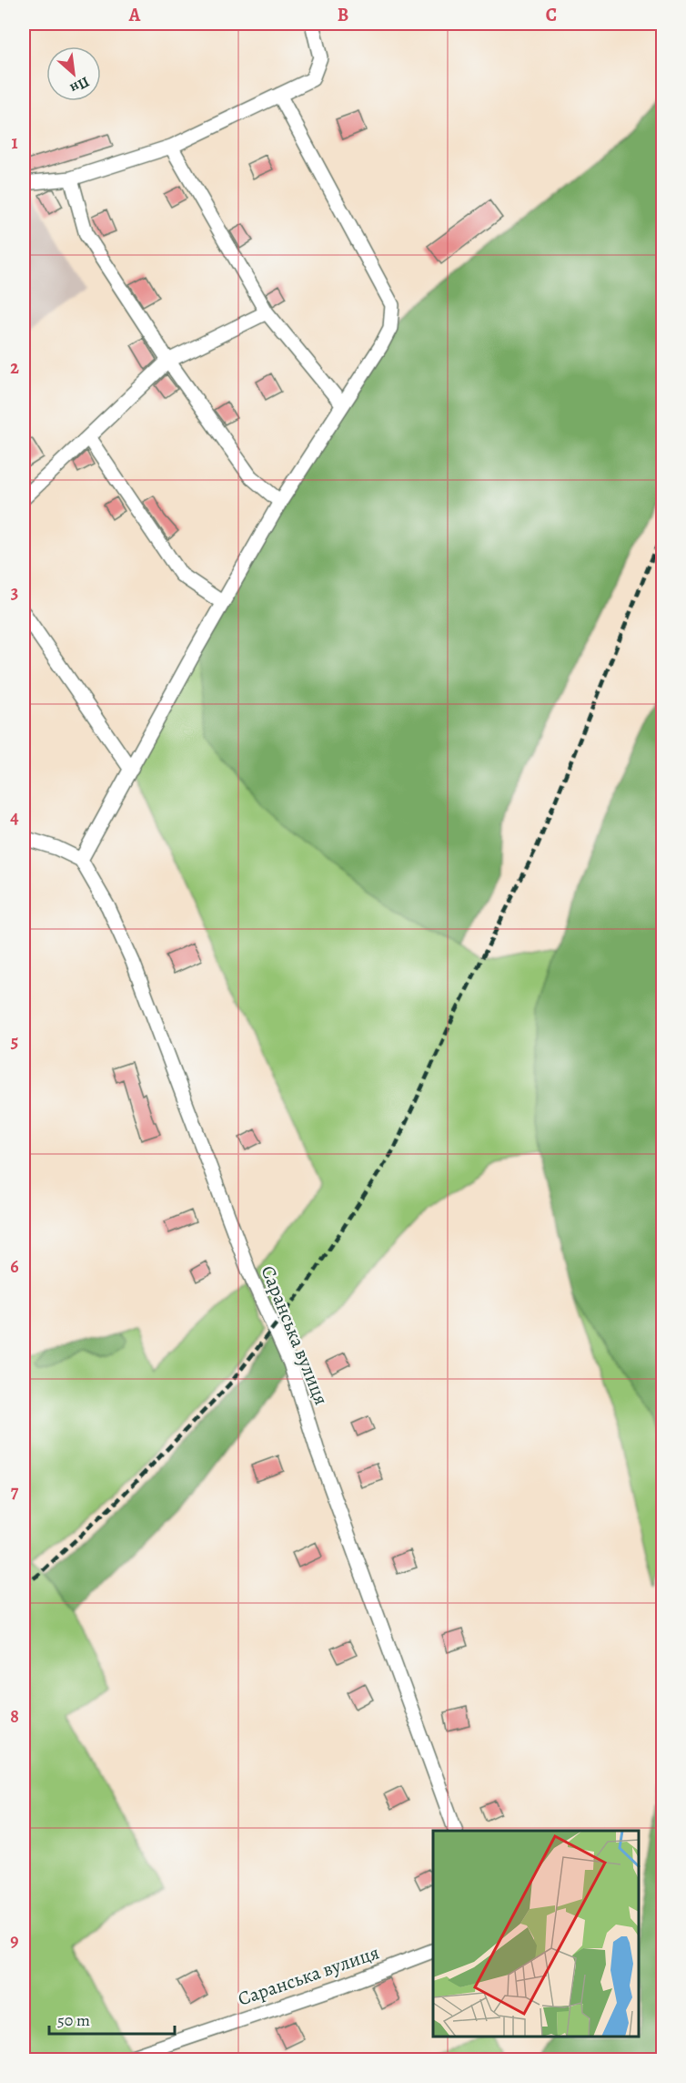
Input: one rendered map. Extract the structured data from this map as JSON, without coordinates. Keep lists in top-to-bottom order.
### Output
{
  "streets": {
    "street": ["Саранська вулиця"]
  },
  "scale_bar": "50 m",
  "north": "bottom right",
  "grid": {
    "columns": ["A", "B", "C"],
    "rows": [
      "1",
      "2",
      "3",
      "4",
      "5",
      "6",
      "7",
      "8",
      "9"
    ]
  }
}
